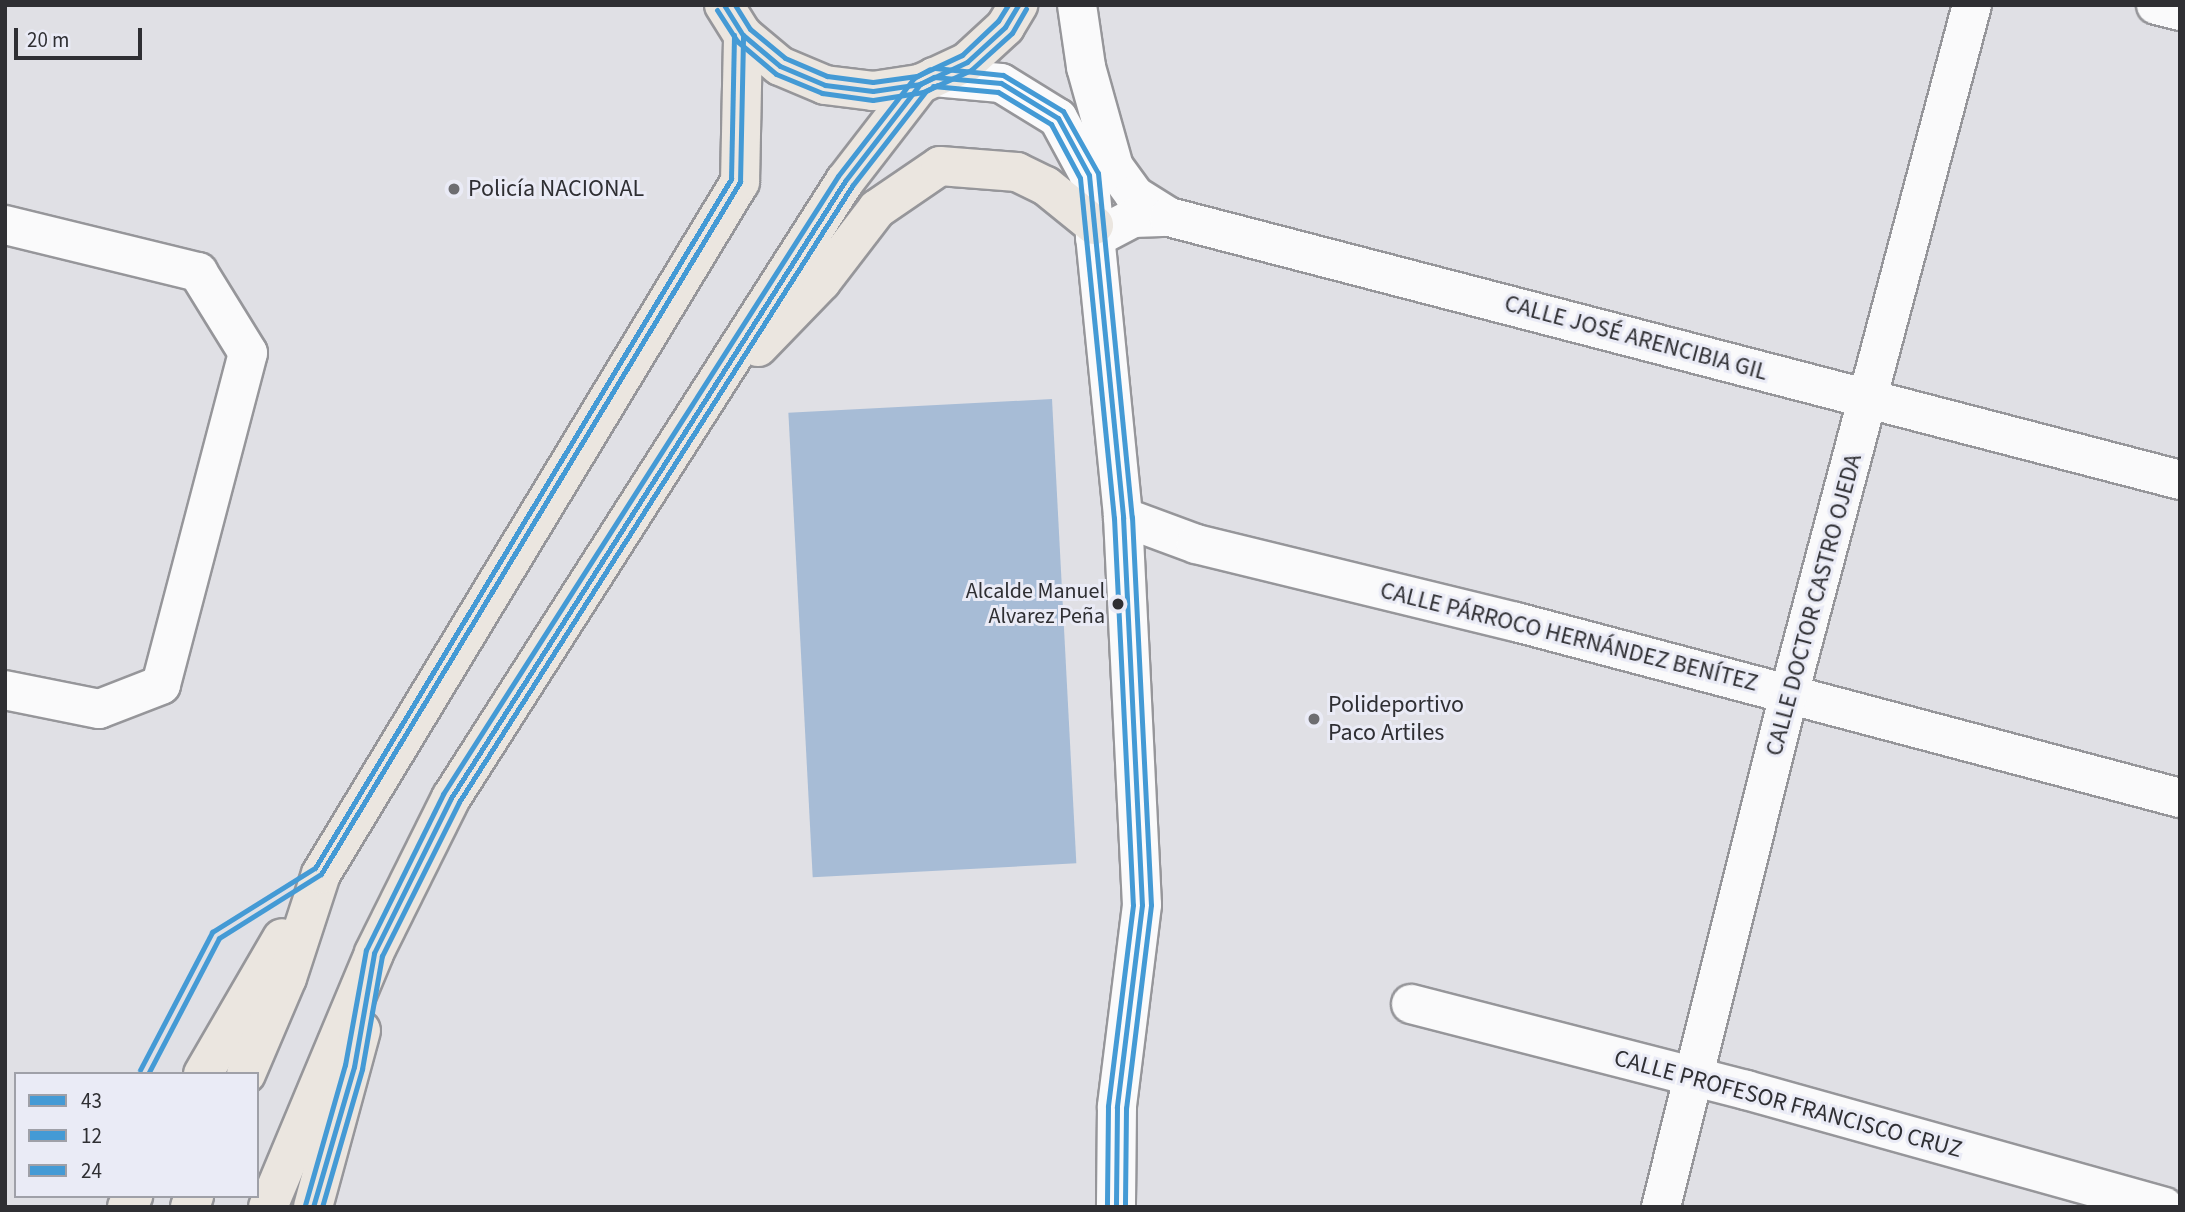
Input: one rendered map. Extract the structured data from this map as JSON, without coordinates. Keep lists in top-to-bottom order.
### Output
{
  "streets": {
    "street": [
      "CALLE JOSÉ ARENCIBIA GIL",
      "CALLE DOCTOR CASTRO OJEDA",
      "CALLE PÁRROCO HERNÁNDEZ BENÍTEZ",
      "CALLE PROFESOR FRANCISCO CRUZ"
    ]
  },
  "crossings": [
    ["CALLE JOSÉ ARENCIBIA GIL", "CALLE DOCTOR CASTRO OJEDA"],
    ["CALLE DOCTOR CASTRO OJEDA", "CALLE PÁRROCO HERNÁNDEZ BENÍTEZ"],
    ["CALLE DOCTOR CASTRO OJEDA", "CALLE PROFESOR FRANCISCO CRUZ"]
  ],
  "places": ["Policía NACIONAL", "Alcalde Manuel Alvarez Peña", "Polideportivo Paco Artiles"],
  "lines": ["transit line 43", "transit line 24", "transit line 12"],
  "legend": ["43", "12", "24"],
  "scale_bar": "20 m"
}
